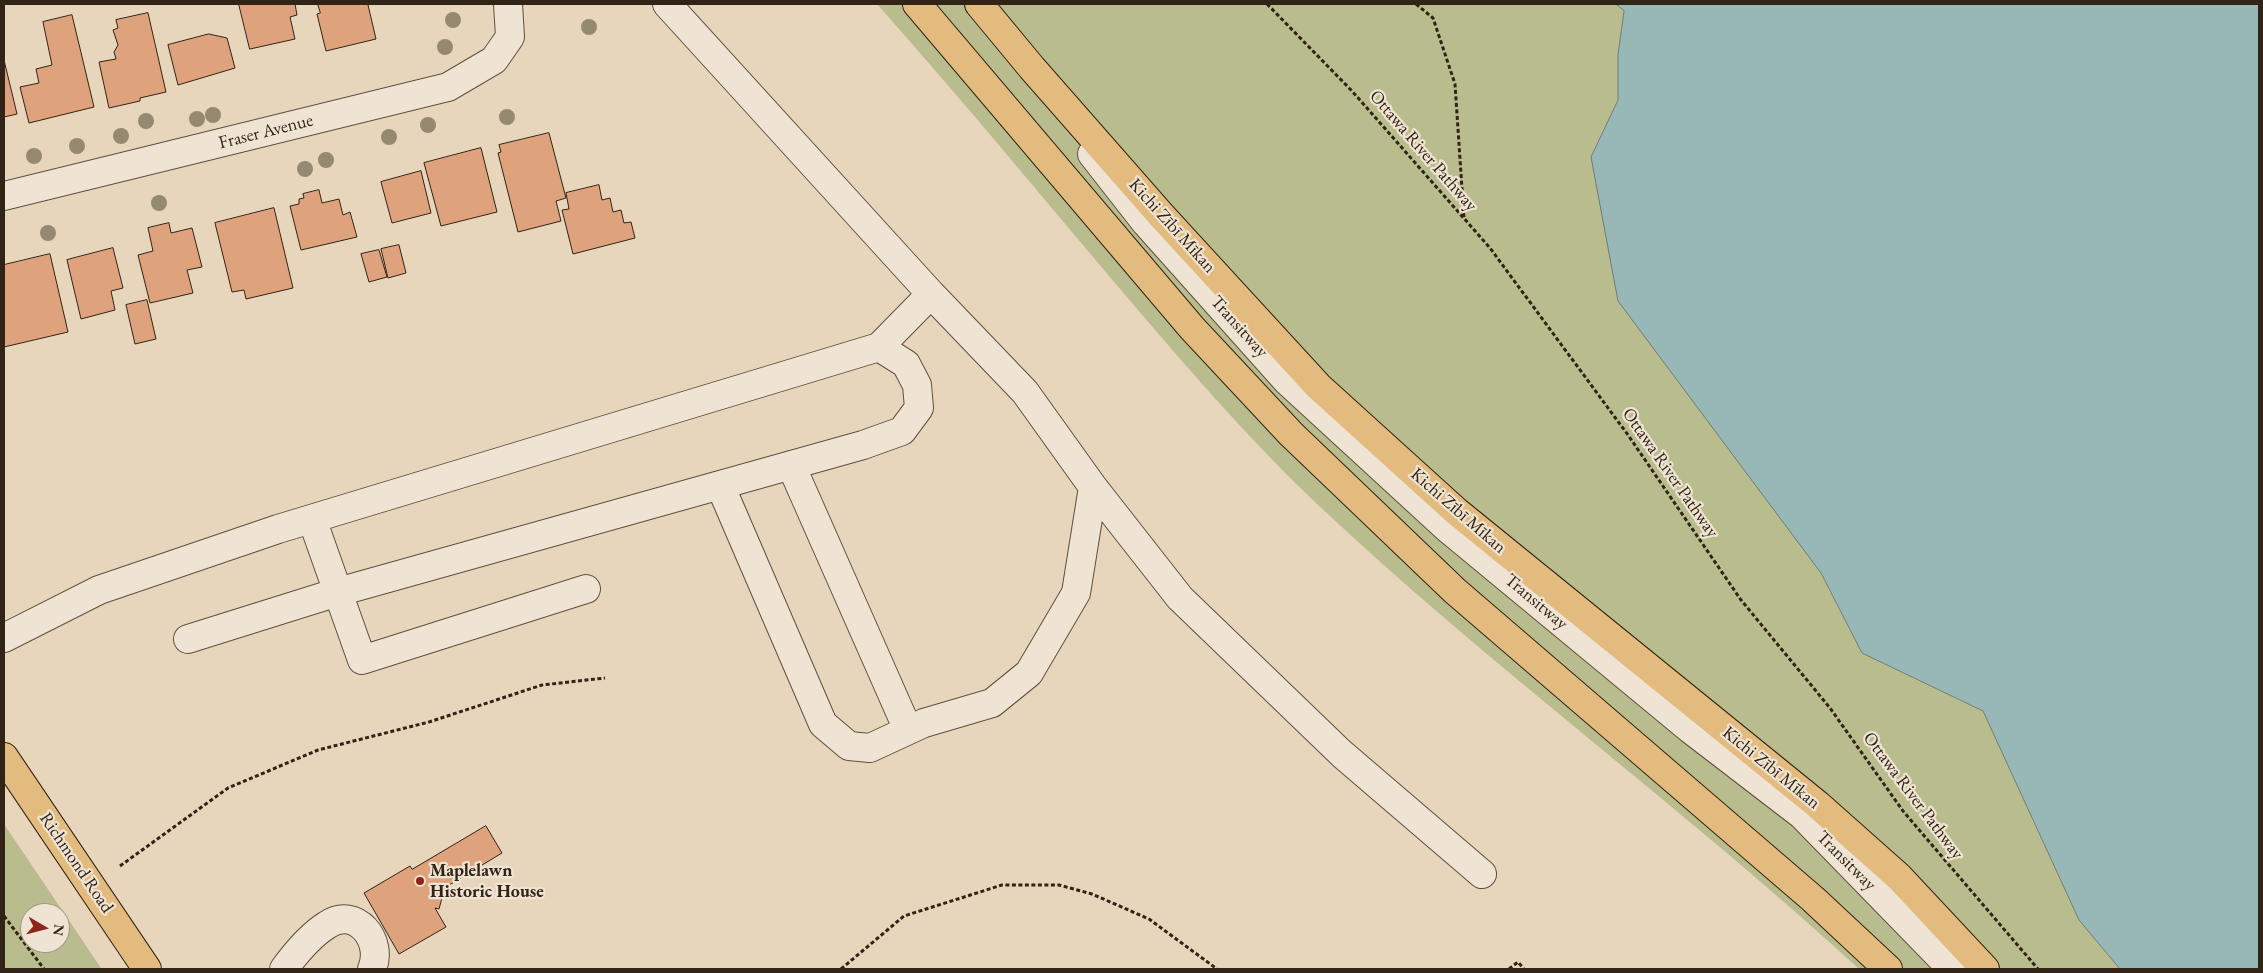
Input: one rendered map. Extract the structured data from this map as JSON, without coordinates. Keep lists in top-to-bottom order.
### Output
{
  "streets": {
    "main road": ["Kichi Zībī Mīkan", "Richmond Road"],
    "street": ["Fraser Avenue", "Transitway"],
    "path": ["Ottawa River Pathway"]
  },
  "crossings": [
    ["Kichi Zībī Mīkan", "Transitway"]
  ],
  "places": ["Maplelawn Historic House"],
  "north": "right"
}
